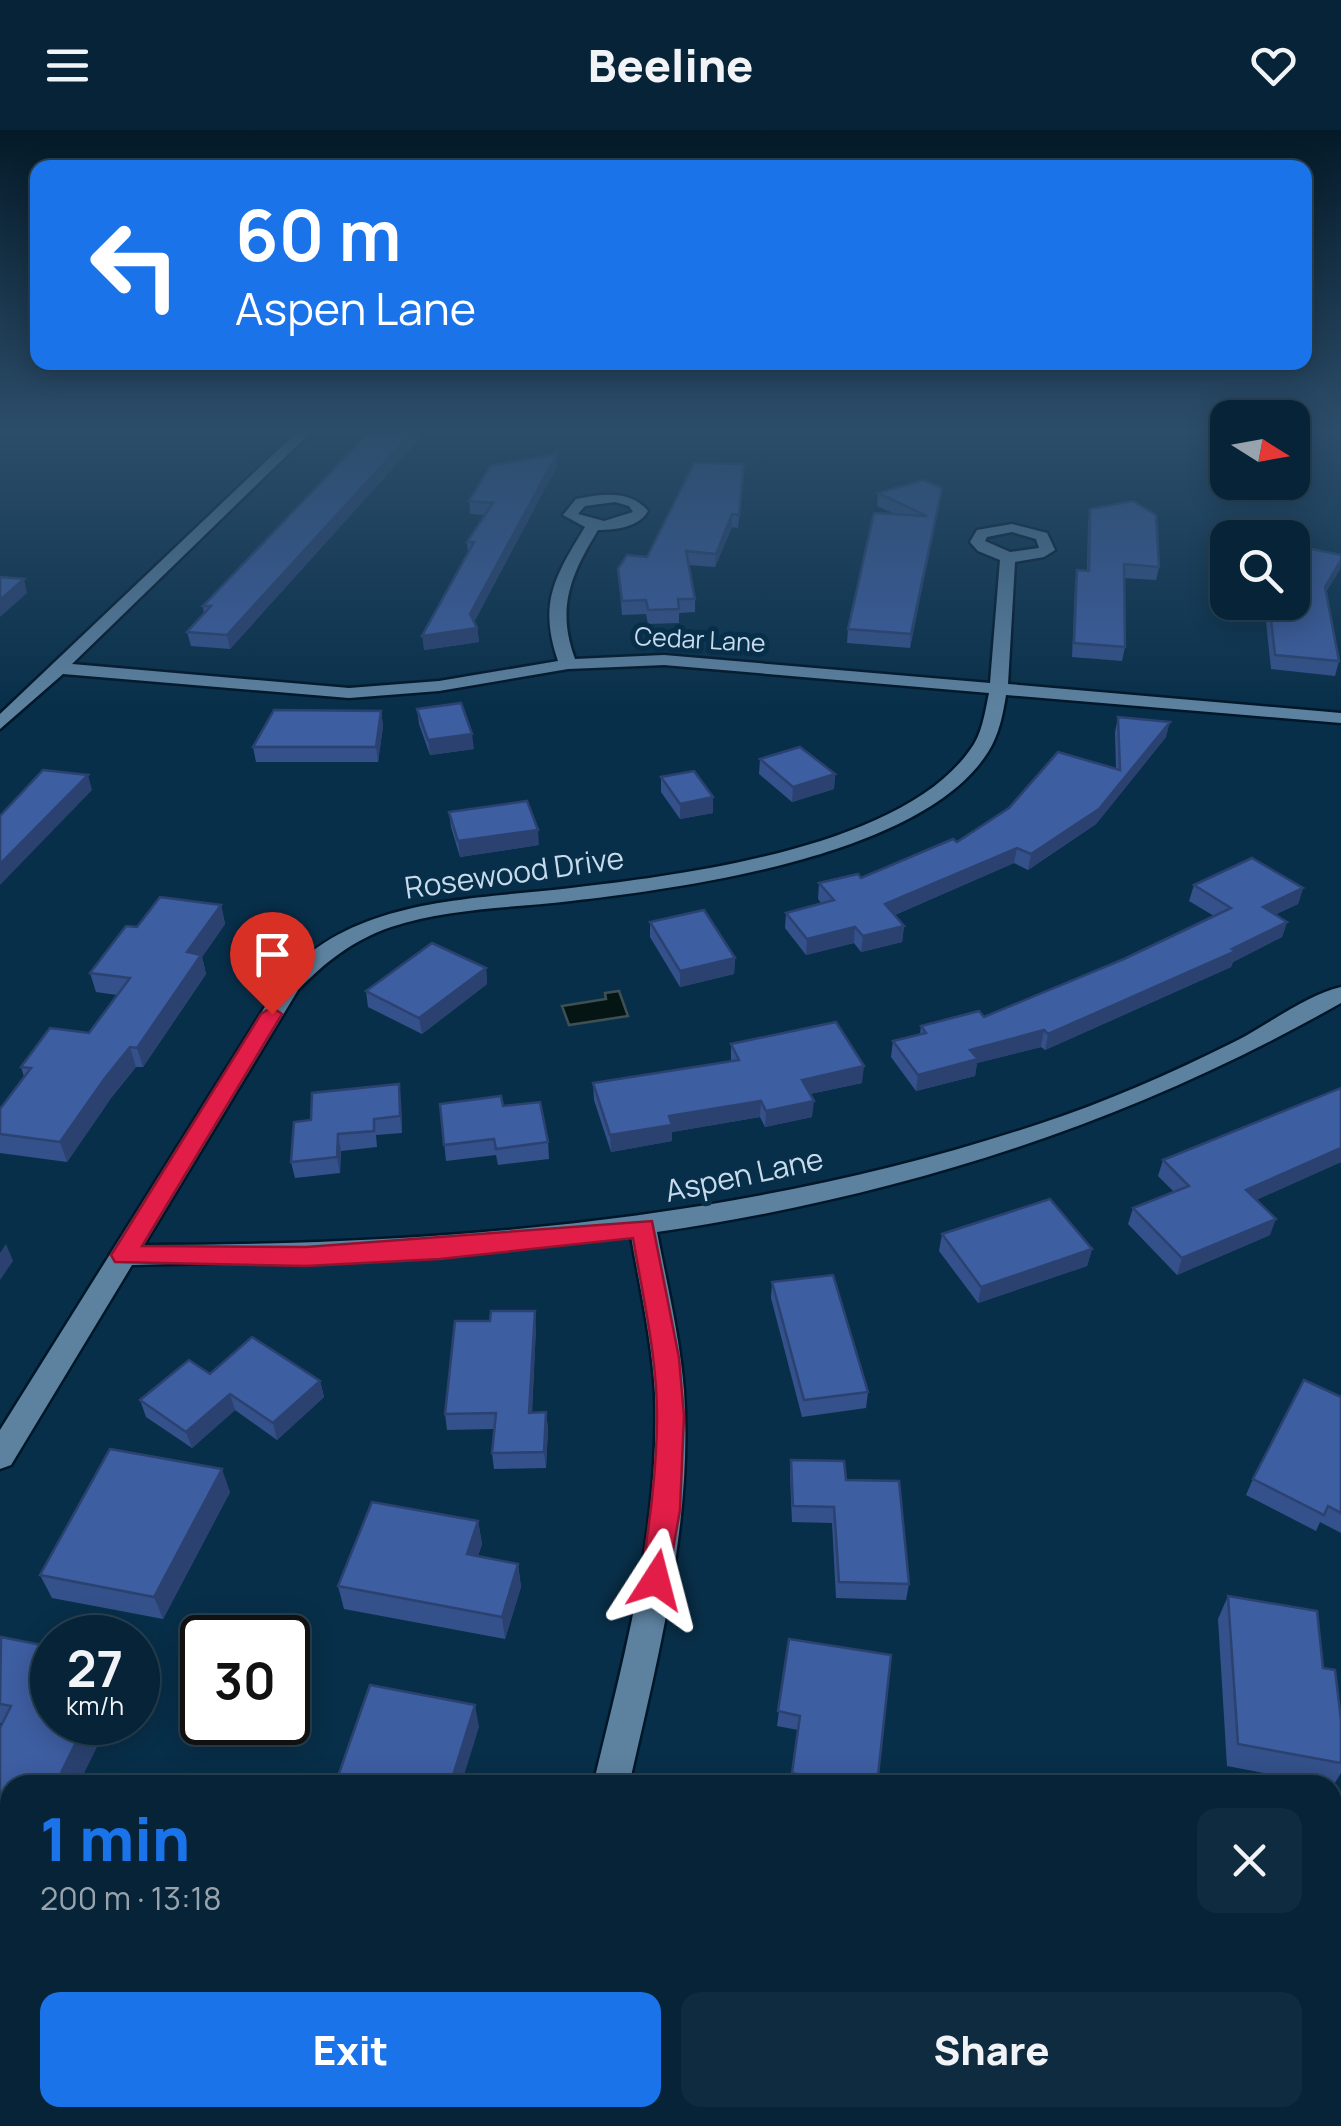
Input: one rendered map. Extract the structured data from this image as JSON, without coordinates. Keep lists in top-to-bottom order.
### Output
{
  "streets": {
    "street": ["Cedar Lane", "Rosewood Drive", "Aspen Lane"]
  },
  "crossings": [
    ["Cedar Lane", "Rosewood Drive"],
    ["Rosewood Drive", "Aspen Lane"]
  ],
  "north": "right",
  "page": {
    "header": "Beeline",
    "turn": ["60 m", "Aspen Lane"],
    "speed": "27 km/h",
    "limit": "30",
    "heading": ["1 min", "200 m · 13:18"],
    "buttons": ["Exit", "Share"]
  }
}
